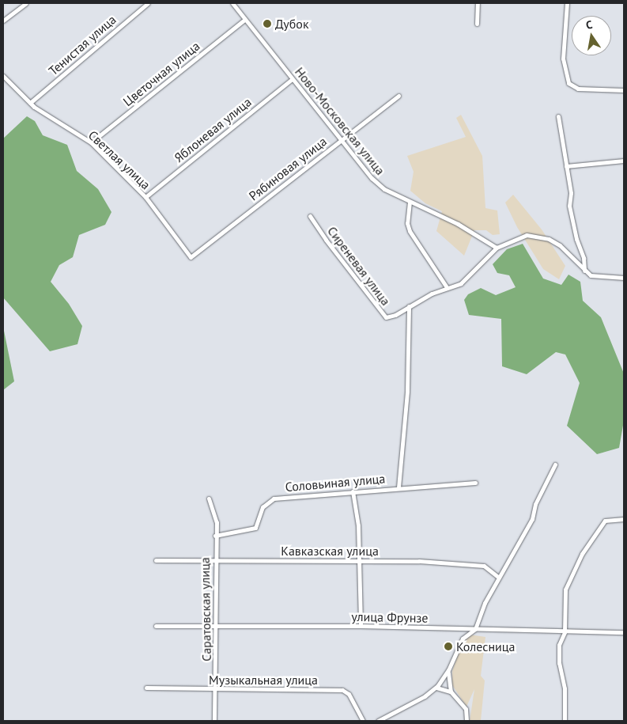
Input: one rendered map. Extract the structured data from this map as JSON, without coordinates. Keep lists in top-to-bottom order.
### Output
{
  "streets": {
    "street": [
      "Тенистая улица",
      "Цветочная улица",
      "Ново-Московская улица",
      "Яблоневая улица",
      "Светлая улица",
      "Рябиновая улица",
      "Сиреневая улица",
      "Соловьиная улица",
      "Кавказская улица",
      "Саратовская улица",
      "улица Фрунзе",
      "Музыкальная улица"
    ]
  },
  "crossings": [
    ["Тенистая улица", "Светлая улица"],
    ["Цветочная улица", "Ново-Московская улица"],
    ["Цветочная улица", "Светлая улица"],
    ["Ново-Московская улица", "Яблоневая улица"],
    ["Ново-Московская улица", "Рябиновая улица"],
    ["Ново-Московская улица", "Сиреневая улица"],
    ["Яблоневая улица", "Светлая улица"],
    ["Светлая улица", "Рябиновая улица"],
    ["Соловьиная улица", "Саратовская улица"],
    ["Кавказская улица", "Саратовская улица"],
    ["Саратовская улица", "улица Фрунзе"],
    ["Саратовская улица", "Музыкальная улица"]
  ],
  "places": ["Дубок", "Колесница"],
  "north": "top"
}
